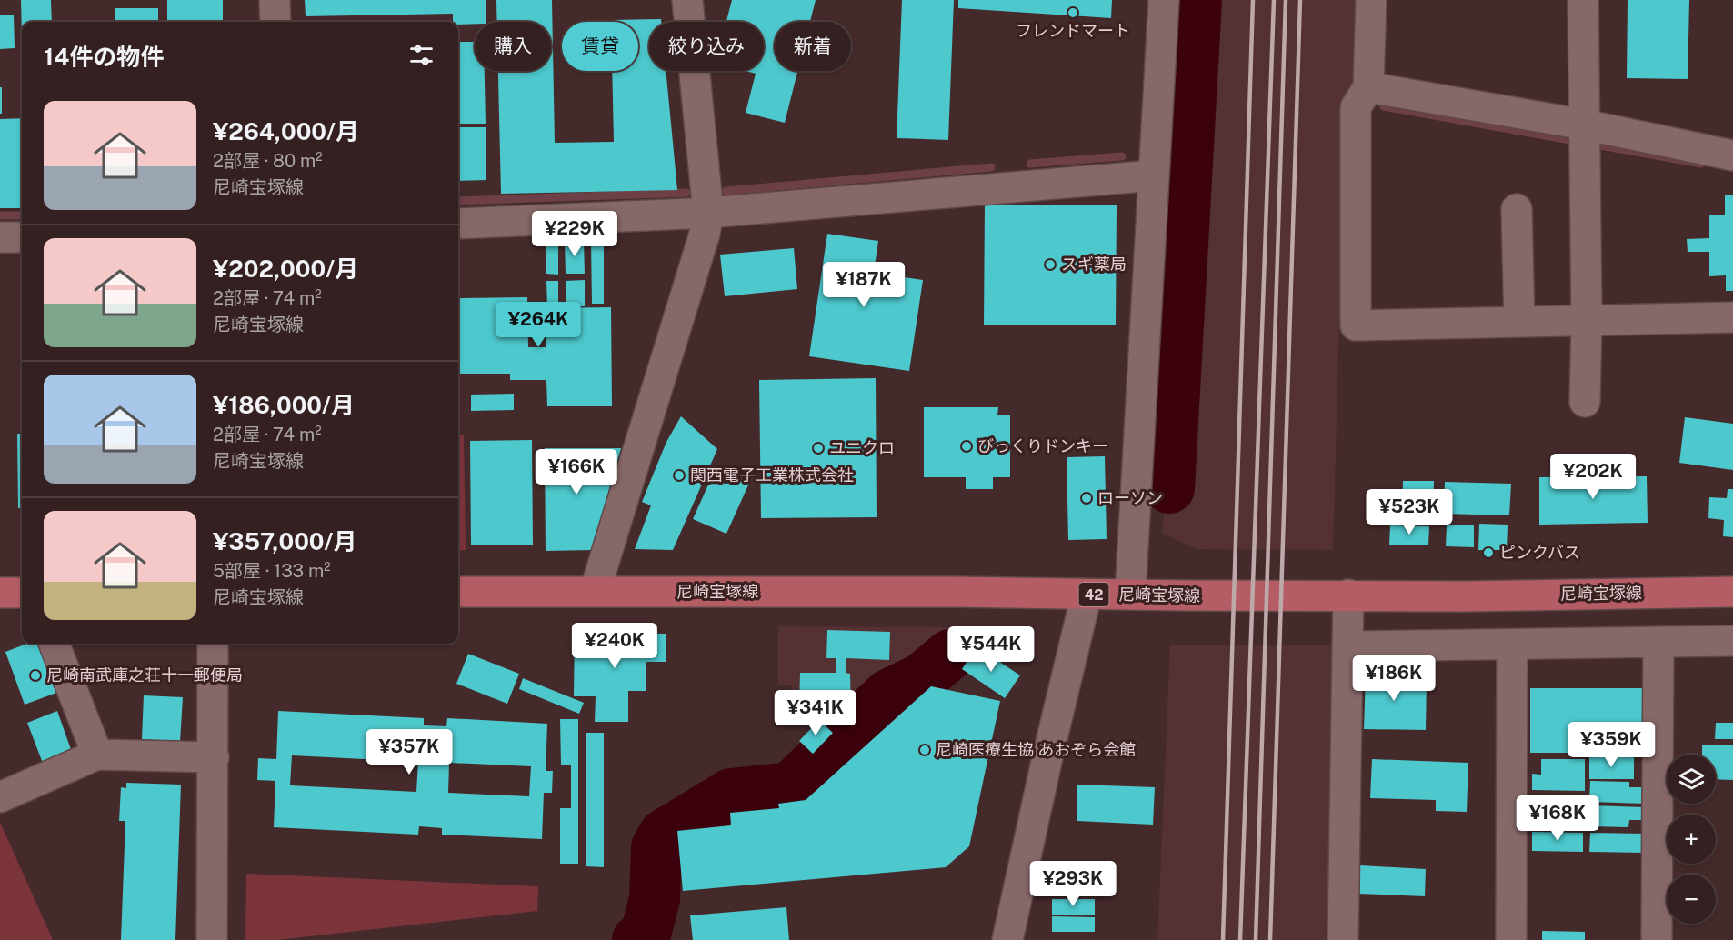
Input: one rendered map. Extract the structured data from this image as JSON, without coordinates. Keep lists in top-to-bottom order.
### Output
{
  "streets": {
    "main road": ["尼崎宝塚線", "42"]
  },
  "places": [
    "フレンドマート",
    "スギ薬局",
    "びっくりドンキー",
    "ユニクロ",
    "関西電子工業株式会社",
    "ローソン",
    "ピンクバス",
    "尼崎南武庫之荘十一郵便局",
    "尼崎医療生協 あおぞら会館"
  ],
  "page": {
    "chip": [
      "購入",
      "賃貸",
      "絞り込み",
      "新着"
    ],
    "heading": "14件の物件",
    "list": [
      {
        "name": "¥264,000/月",
        "note": "2部屋 · 80 m² · 尼崎宝塚線"
      },
      {
        "name": "¥202,000/月",
        "note": "2部屋 · 74 m² · 尼崎宝塚線"
      },
      {
        "name": "¥186,000/月",
        "note": "2部屋 · 74 m² · 尼崎宝塚線"
      },
      {
        "name": "¥357,000/月",
        "note": "5部屋 · 133 m² · 尼崎宝塚線"
      }
    ],
    "price": [
      "¥229K",
      "¥187K",
      "¥264K",
      "¥166K",
      "¥202K",
      "¥523K",
      "¥240K",
      "¥544K",
      "¥186K",
      "¥341K",
      "¥359K",
      "¥357K",
      "¥168K",
      "¥293K"
    ],
    "map_buttons": ["+", "−"]
  }
}
